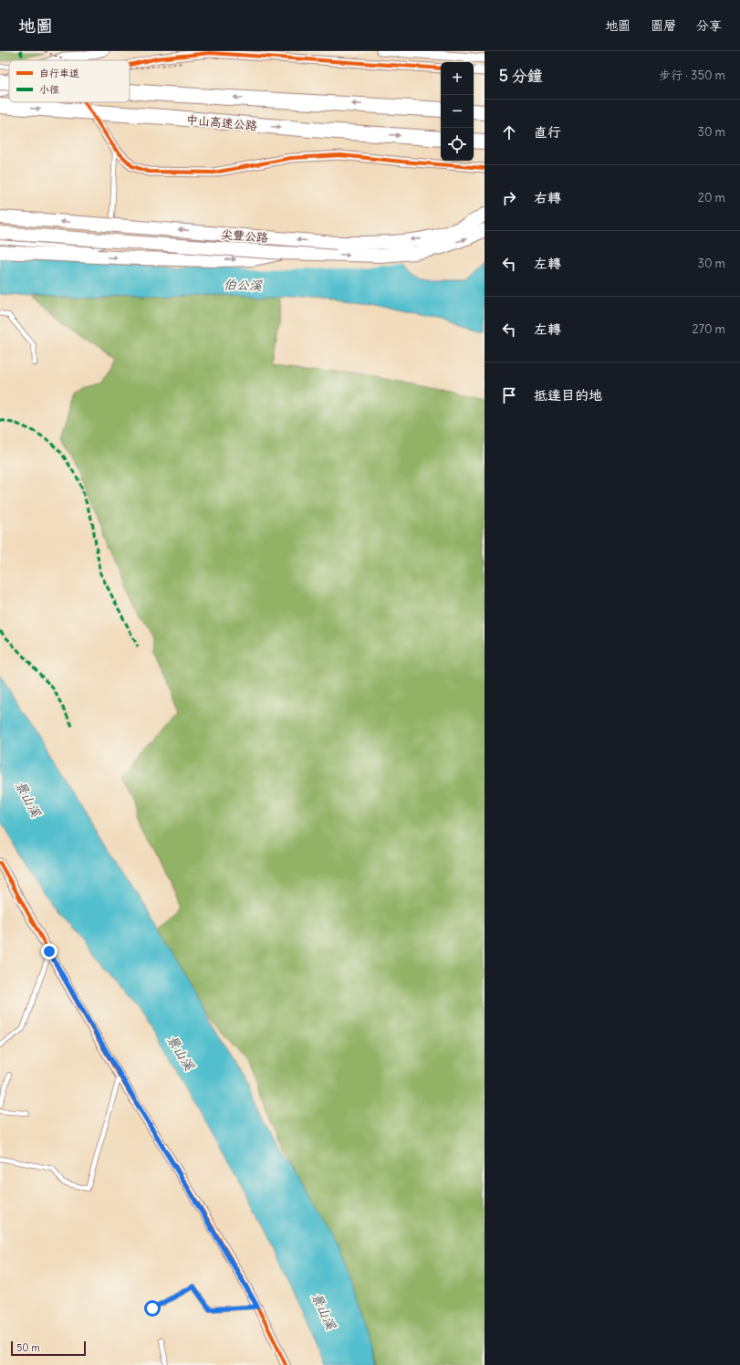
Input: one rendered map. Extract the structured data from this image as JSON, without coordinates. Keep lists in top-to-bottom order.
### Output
{
  "streets": {
    "highway": ["中山高速公路"],
    "main road": ["尖豐公路"]
  },
  "water": ["伯公溪", "景山溪"],
  "legend": ["自行車道", "小徑"],
  "scale_bar": "50 m",
  "page": {
    "header": "地圖",
    "nav": ["地圖", "圖層", "分享"],
    "heading": ["5 分鐘", "步行 · 350 m"],
    "map_buttons": ["+", "−"],
    "list": [
      ["直行", "30 m"],
      ["右轉", "20 m"],
      ["左轉", "30 m"],
      ["左轉", "270 m"],
      "抵達目的地"
    ],
    "scale": "50 m"
  }
}
